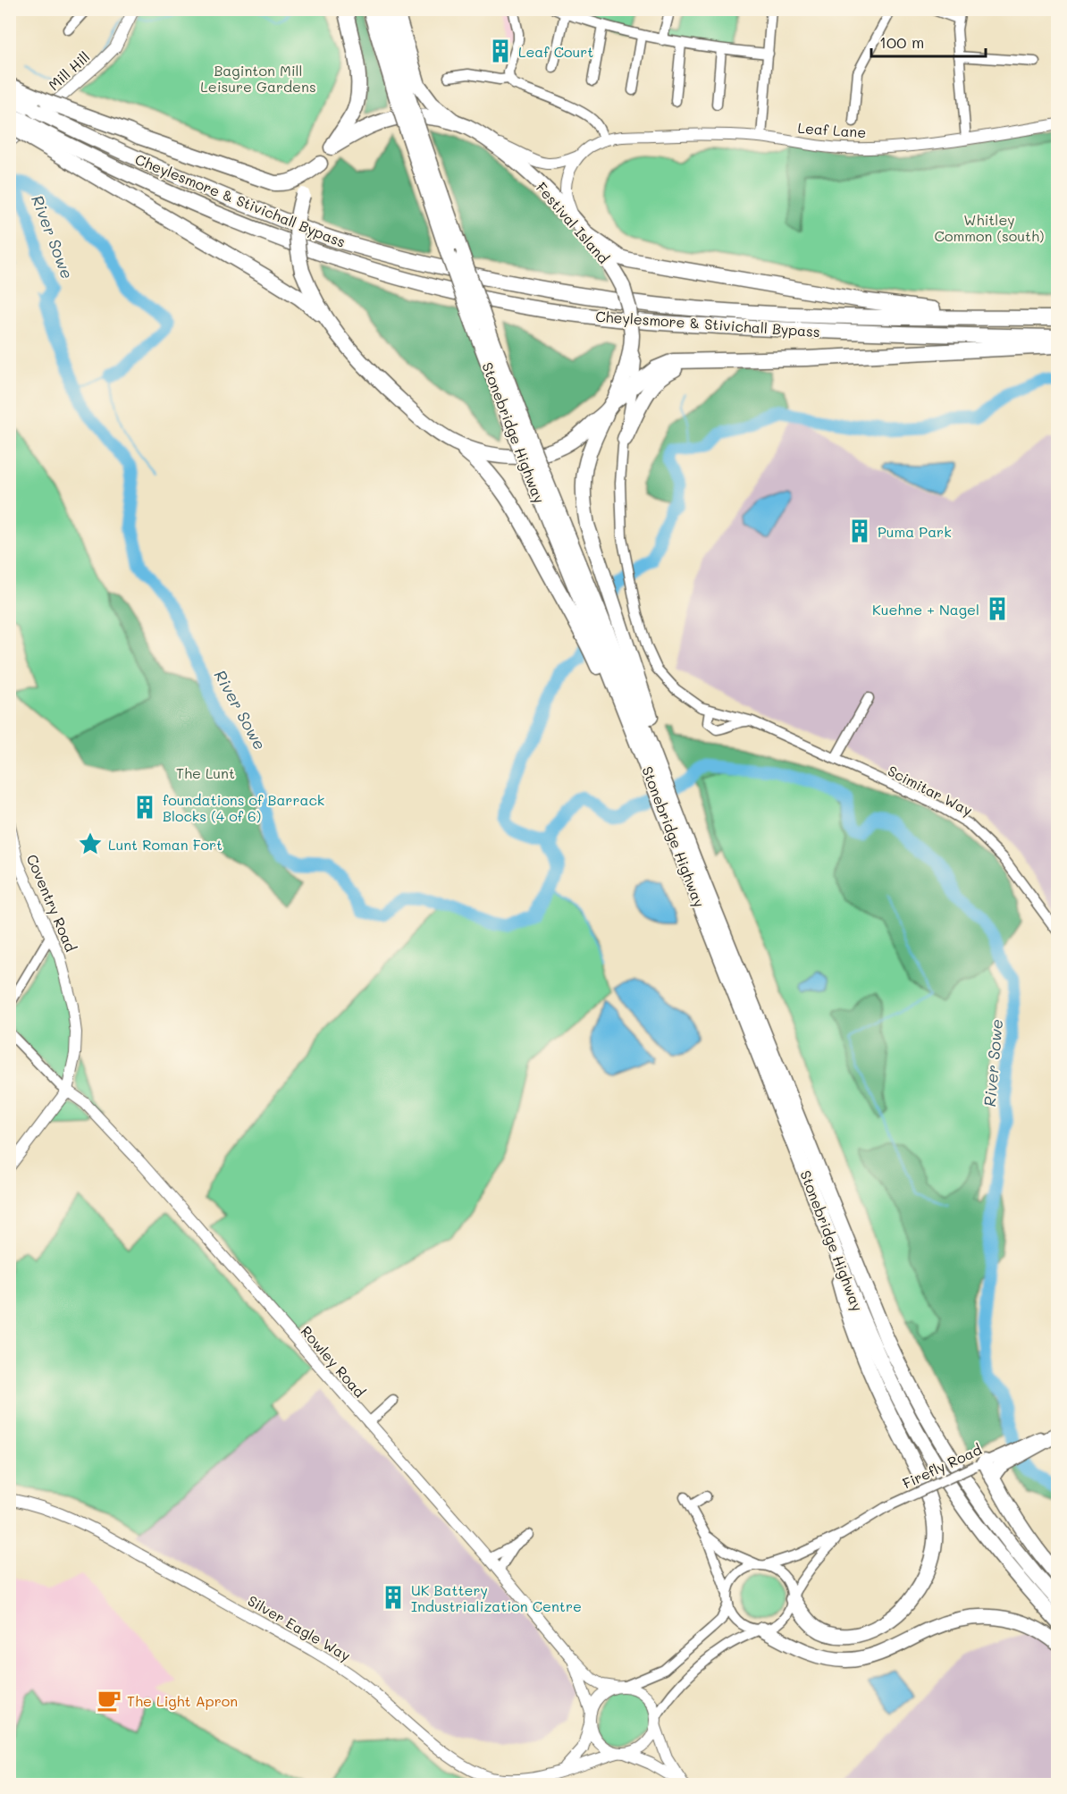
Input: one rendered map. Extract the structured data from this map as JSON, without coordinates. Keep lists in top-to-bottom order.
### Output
{
  "streets": {
    "highway": ["Cheylesmore & Stivichall Bypass", "Festival Island", "Stonebridge Highway"],
    "street": [
      "Mill Hill",
      "Leaf Lane",
      "Scimitar Way",
      "Coventry Road",
      "Rowley Road",
      "Firefly Road",
      "Silver Eagle Way"
    ]
  },
  "crossings": [
    ["Leaf Lane", "Festival Island"],
    ["Festival Island", "Scimitar Way"],
    ["Coventry Road", "Rowley Road"],
    ["Rowley Road", "Silver Eagle Way"]
  ],
  "water": ["River Sowe"],
  "parks": ["Baginton Mill Leisure Gardens", "Whitley Common (south)", "The Lunt"],
  "places": {
    "building": [
      "Leaf Court",
      "Puma Park",
      "Kuehne + Nagel",
      "foundations of Barrack Blocks (4 of 6)",
      "UK Battery Industrialization Centre"
    ],
    "place": ["Lunt Roman Fort"],
    "cafe": ["The Light Apron"]
  },
  "scale_bar": "100 m"
}
